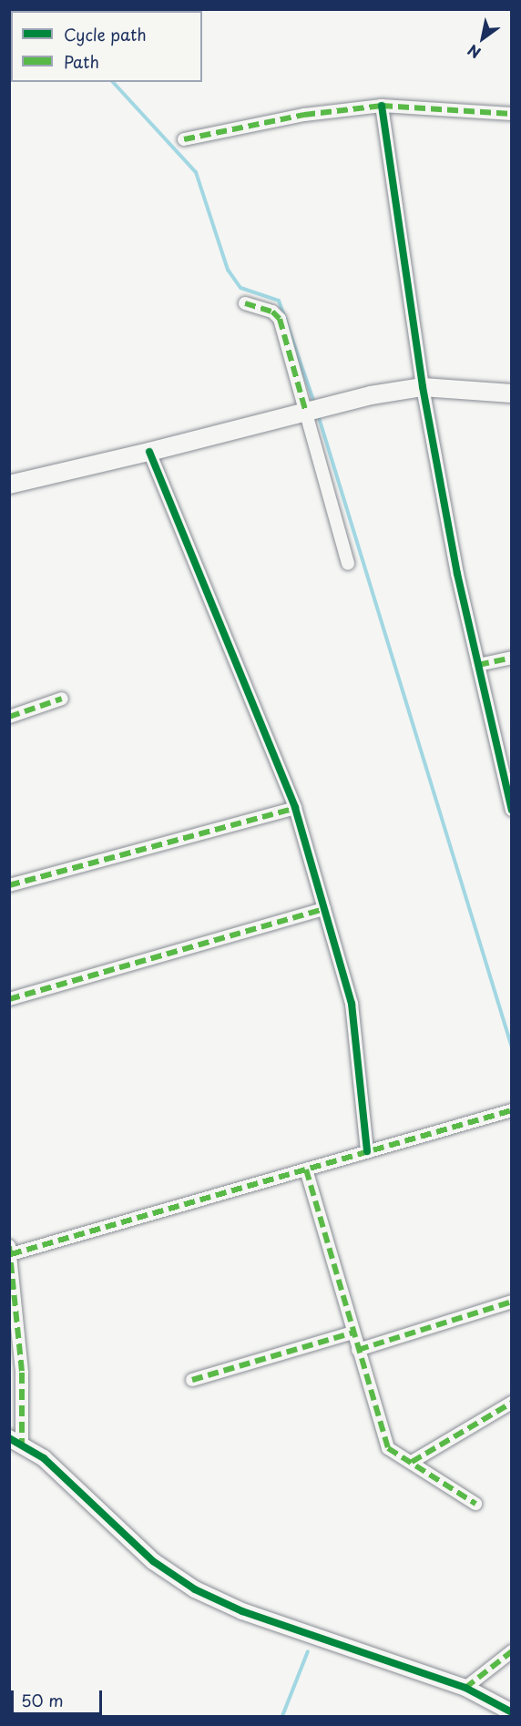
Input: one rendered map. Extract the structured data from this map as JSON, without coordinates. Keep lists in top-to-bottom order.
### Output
{
  "legend": ["Cycle path", "Path"],
  "scale_bar": "50 m",
  "north": "bottom left"
}
